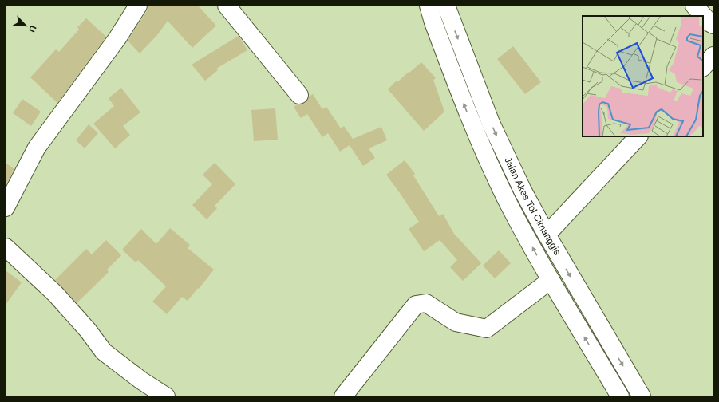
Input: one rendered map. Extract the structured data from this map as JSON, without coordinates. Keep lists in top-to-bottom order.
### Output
{
  "streets": {
    "street": ["Jalan Akes Tol Cimanggis"]
  },
  "north": "bottom right"
}
